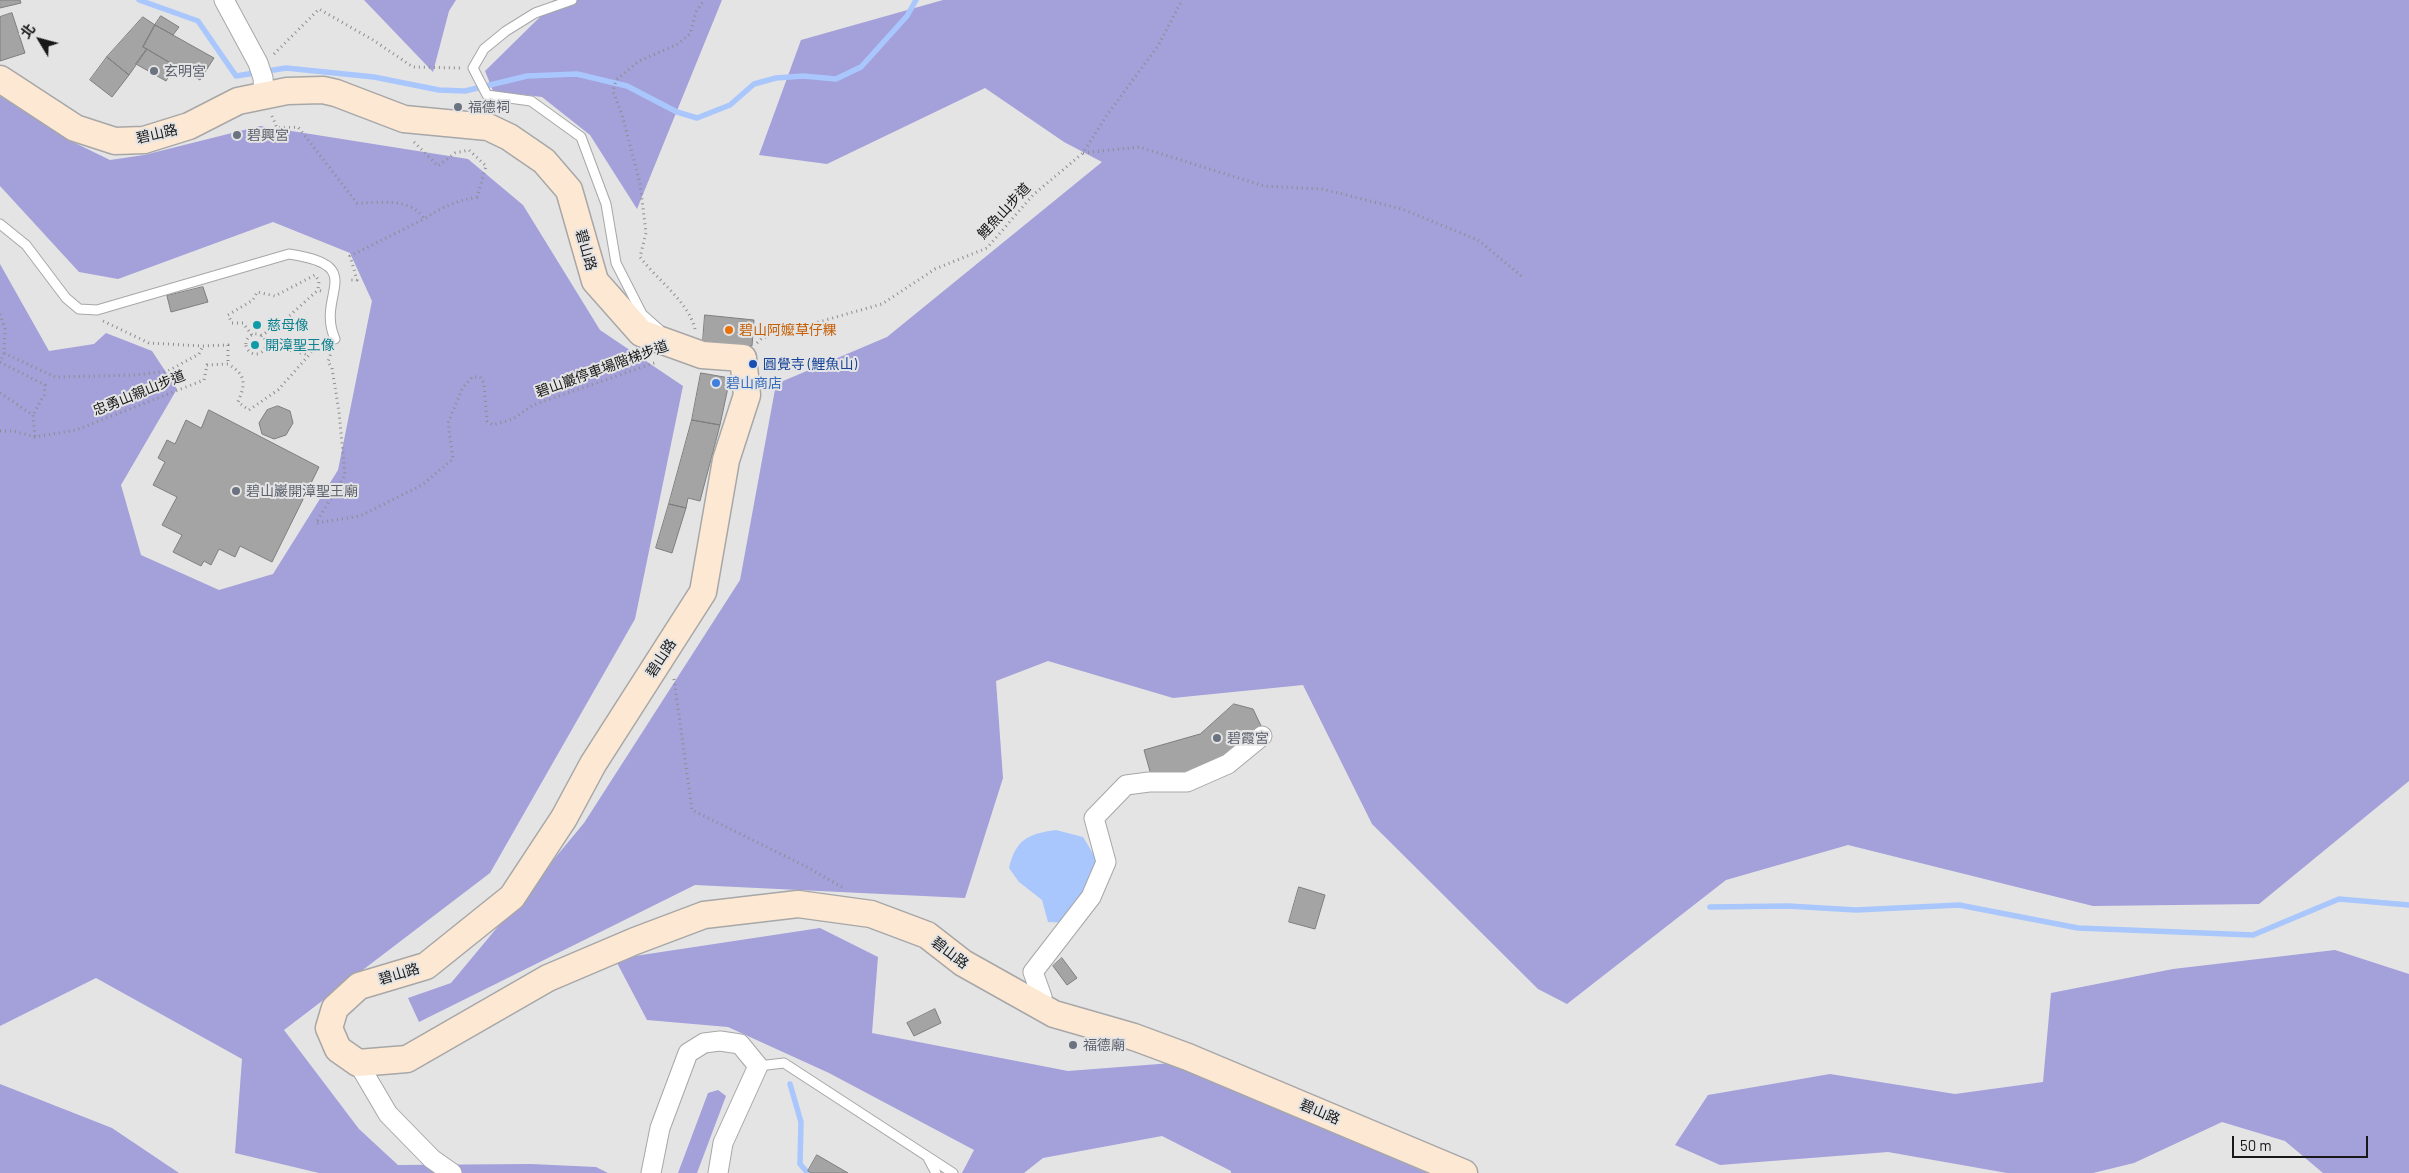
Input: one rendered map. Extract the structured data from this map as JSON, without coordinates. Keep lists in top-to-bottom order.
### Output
{
  "streets": {
    "street": ["碧山路"],
    "path": ["鯉魚山步道", "碧山巖停車場階梯步道", "忠勇山親山步道"]
  },
  "crossings": [
    ["碧山路", "鯉魚山步道"],
    ["碧山路", "碧山巖停車場階梯步道"]
  ],
  "places": [
    "玄明宮",
    "福德祠",
    "碧興宮",
    "慈母像",
    "碧山阿嬤草仔粿",
    "開漳聖王像",
    "圓覺寺 (鯉魚山)",
    "碧山商店",
    "碧山巖開漳聖王廟",
    "碧霞宮",
    "福德廟"
  ],
  "scale_bar": "50 m",
  "north": "top left"
}
